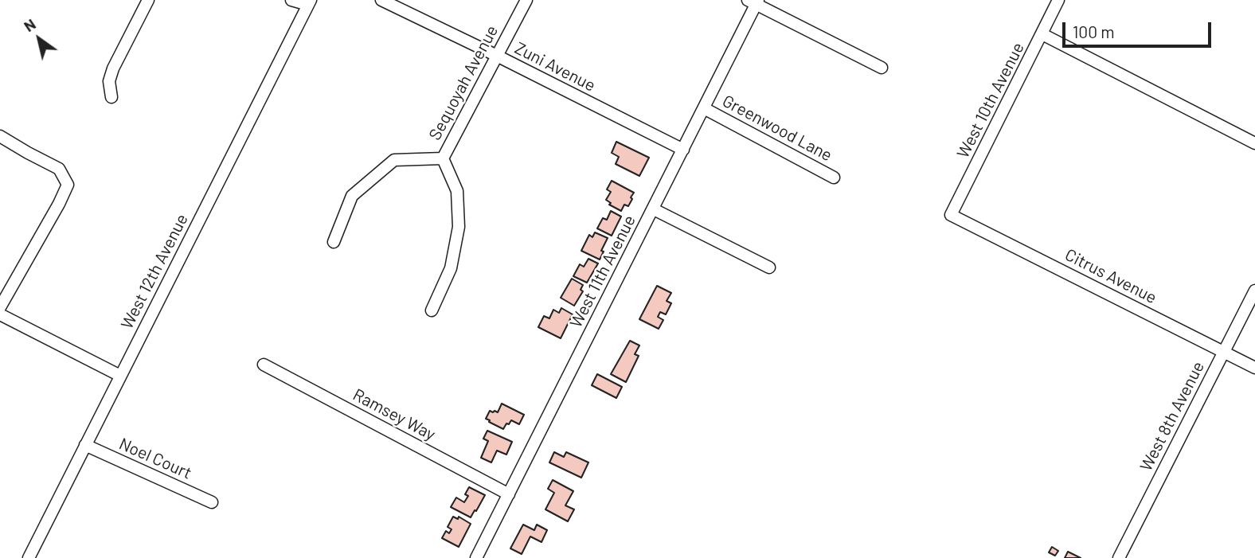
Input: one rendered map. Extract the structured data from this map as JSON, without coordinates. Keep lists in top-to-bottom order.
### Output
{
  "streets": {
    "street": [
      "Zuni Avenue",
      "Sequoyah Avenue",
      "West 10th Avenue",
      "Greenwood Lane",
      "West 12th Avenue",
      "West 11th Avenue",
      "Citrus Avenue",
      "Ramsey Way",
      "West 8th Avenue",
      "Noel Court"
    ]
  },
  "crossings": [
    ["Zuni Avenue", "Sequoyah Avenue"],
    ["Zuni Avenue", "West 11th Avenue"],
    ["West 10th Avenue", "Citrus Avenue"],
    ["Greenwood Lane", "West 11th Avenue"],
    ["West 12th Avenue", "Noel Court"],
    ["West 11th Avenue", "Ramsey Way"],
    ["Citrus Avenue", "West 8th Avenue"]
  ],
  "scale_bar": "100 m",
  "north": "top left"
}
